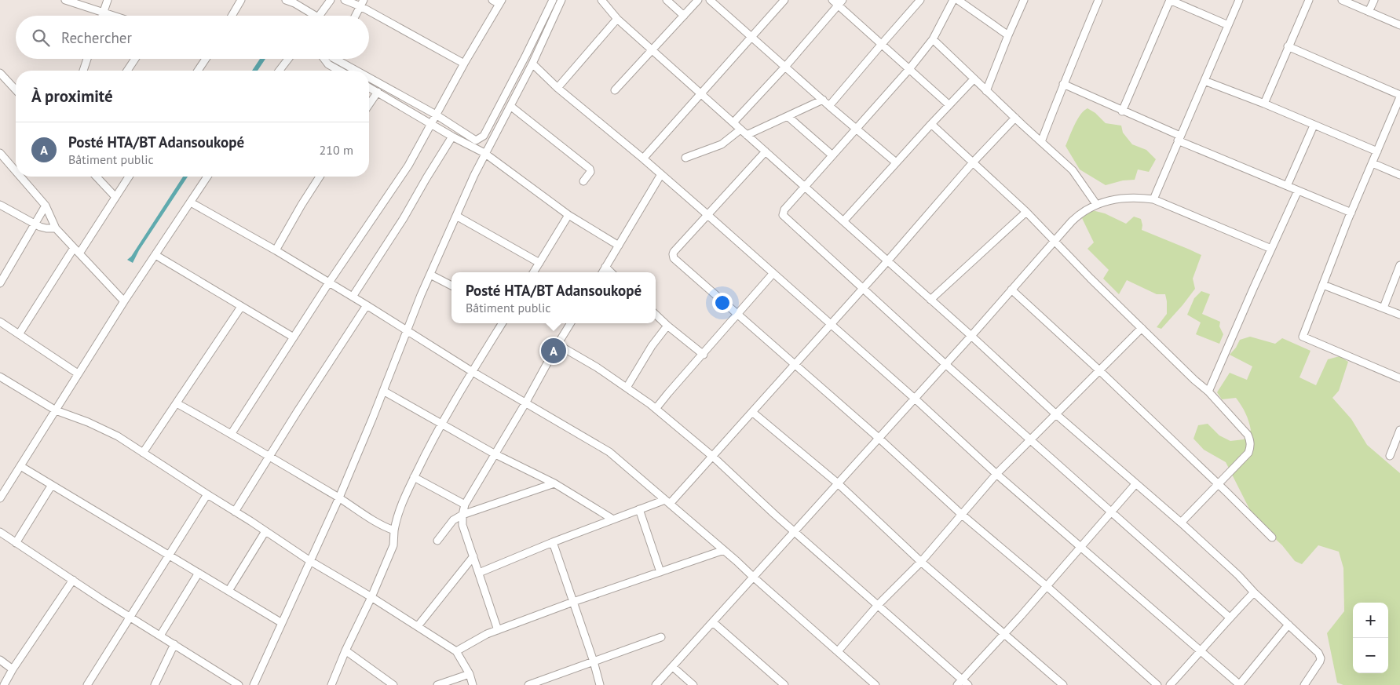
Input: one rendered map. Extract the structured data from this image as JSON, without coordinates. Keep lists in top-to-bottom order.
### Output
{
  "page": {
    "search": "Rechercher",
    "heading": "À proximité",
    "list": [
      {
        "mark": "A",
        "name": "Posté HTA/BT Adansoukopé",
        "note": "Bâtiment public",
        "value": "210 m"
      }
    ],
    "popup": ["Posté HTA/BT Adansoukopé", "Bâtiment public"],
    "pins": "A",
    "map_buttons": ["+", "−"]
  }
}
